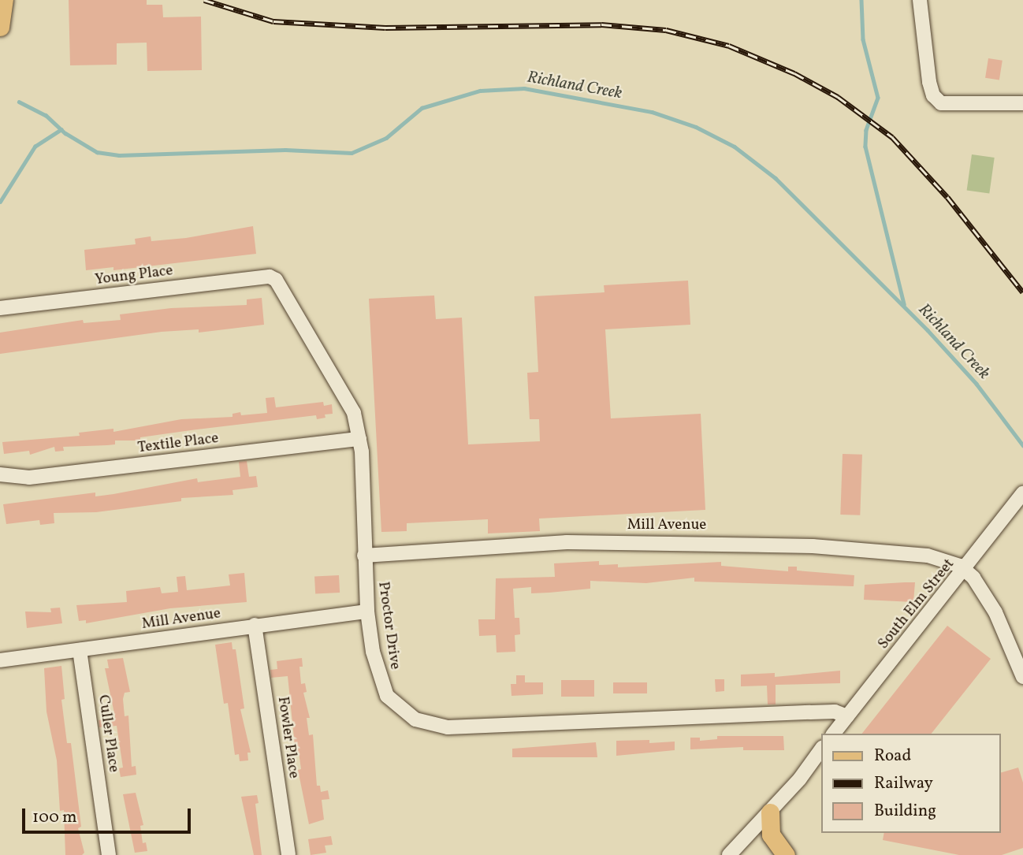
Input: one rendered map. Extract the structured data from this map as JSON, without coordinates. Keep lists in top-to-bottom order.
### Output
{
  "streets": {
    "street": [
      "Young Place",
      "Textile Place",
      "Mill Avenue",
      "South Elm Street",
      "Proctor Drive",
      "Culler Place",
      "Fowler Place"
    ]
  },
  "crossings": [
    ["Young Place", "Proctor Drive"],
    ["Textile Place", "Proctor Drive"],
    ["Mill Avenue", "South Elm Street"],
    ["Mill Avenue", "Proctor Drive"],
    ["Mill Avenue", "Culler Place"],
    ["Mill Avenue", "Fowler Place"],
    ["South Elm Street", "Proctor Drive"]
  ],
  "water": ["Richland Creek"],
  "legend": ["Road", "Railway", "Building"],
  "scale_bar": "100 m"
}
